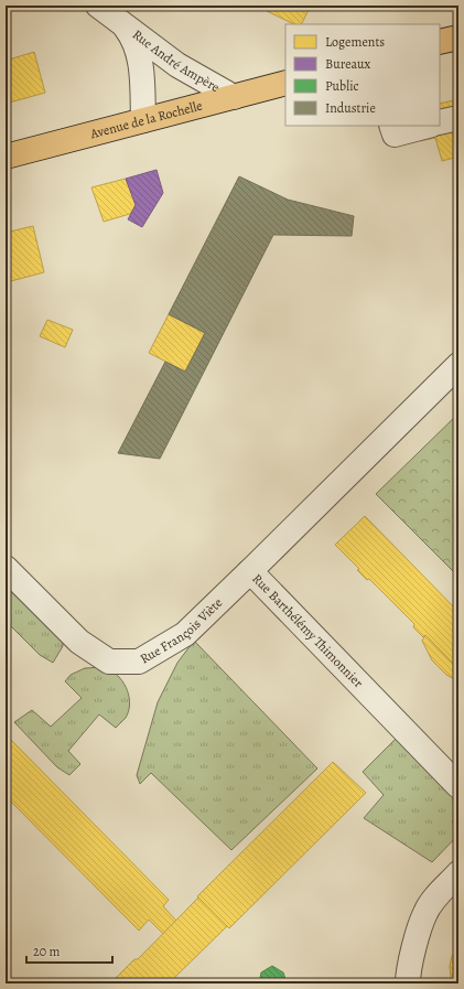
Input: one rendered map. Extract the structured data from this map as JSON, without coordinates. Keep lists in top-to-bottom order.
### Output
{
  "streets": {
    "main road": ["Avenue de la Rochelle"],
    "street": ["Rue André Ampère", "Rue François Viète", "Rue Barthélémy Thimonnier"]
  },
  "crossings": [
    ["Rue André Ampère", "Avenue de la Rochelle"],
    ["Rue François Viète", "Rue Barthélémy Thimonnier"]
  ],
  "legend": [
    "Logements",
    "Bureaux",
    "Public",
    "Industrie"
  ],
  "scale_bar": "20 m"
}
